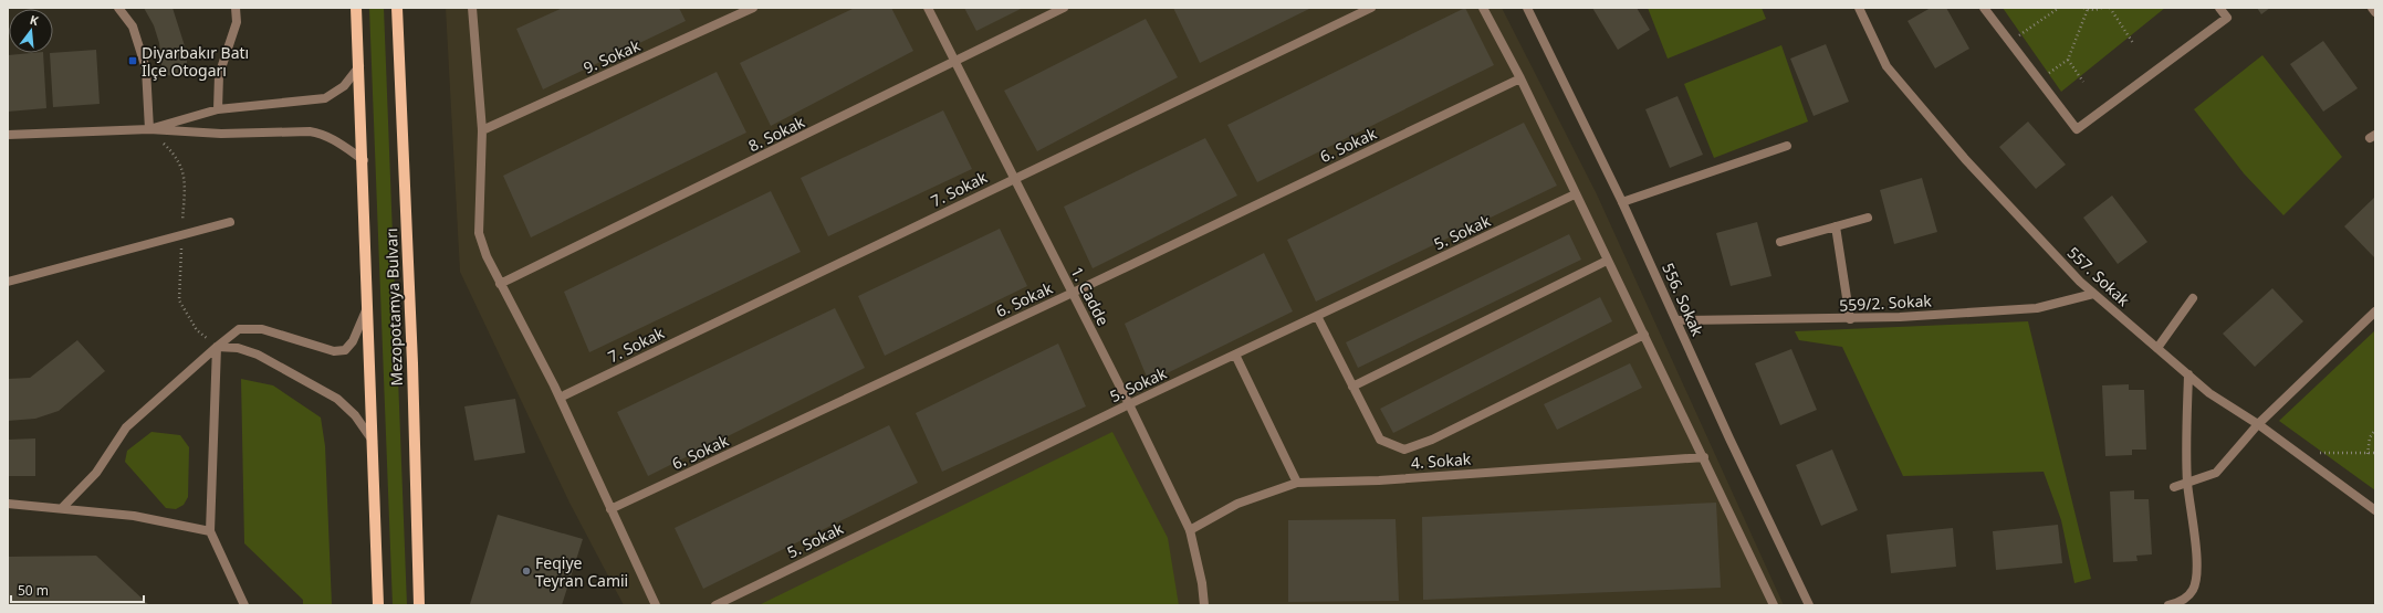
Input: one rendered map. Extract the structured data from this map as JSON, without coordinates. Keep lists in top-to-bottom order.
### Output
{
  "streets": {
    "main road": ["Mezopotamya Bulvarı"],
    "street": [
      "9. Sokak",
      "8. Sokak",
      "6. Sokak",
      "7. Sokak",
      "5. Sokak",
      "557. Sokak",
      "1. Cadde",
      "556. Sokak",
      "559/2. Sokak",
      "4. Sokak"
    ]
  },
  "crossings": [
    ["8. Sokak", "1. Cadde"],
    ["6. Sokak", "1. Cadde"],
    ["7. Sokak", "1. Cadde"],
    ["5. Sokak", "1. Cadde"],
    ["557. Sokak", "559/2. Sokak"],
    ["1. Cadde", "4. Sokak"],
    ["556. Sokak", "559/2. Sokak"]
  ],
  "places": {
    "transit": ["Diyarbakır Batı İlçe Otogarı"],
    "other": ["Feqiye Teyran Camii"]
  },
  "scale_bar": "50 m",
  "north": "top"
}
